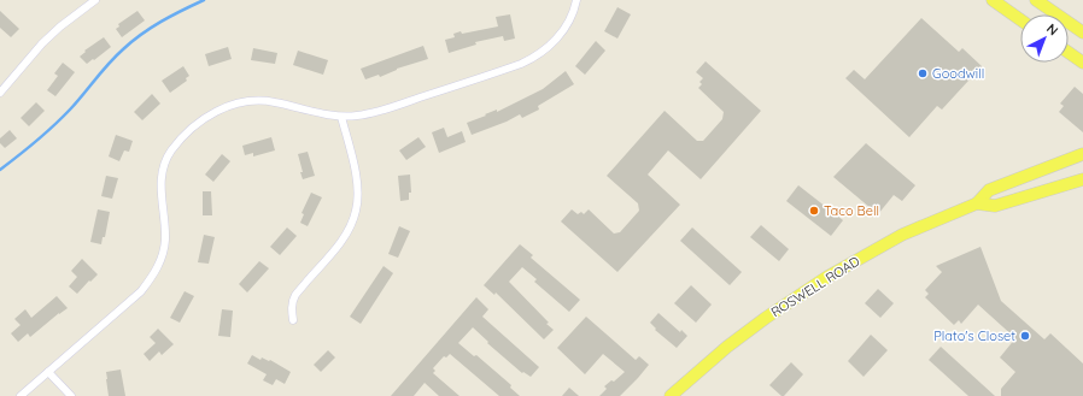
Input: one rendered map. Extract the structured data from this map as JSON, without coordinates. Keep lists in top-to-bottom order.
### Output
{
  "streets": {
    "main road": ["ROSWELL ROAD"]
  },
  "places": ["Goodwill", "Taco Bell", "Plato's Closet"],
  "north": "top right"
}
